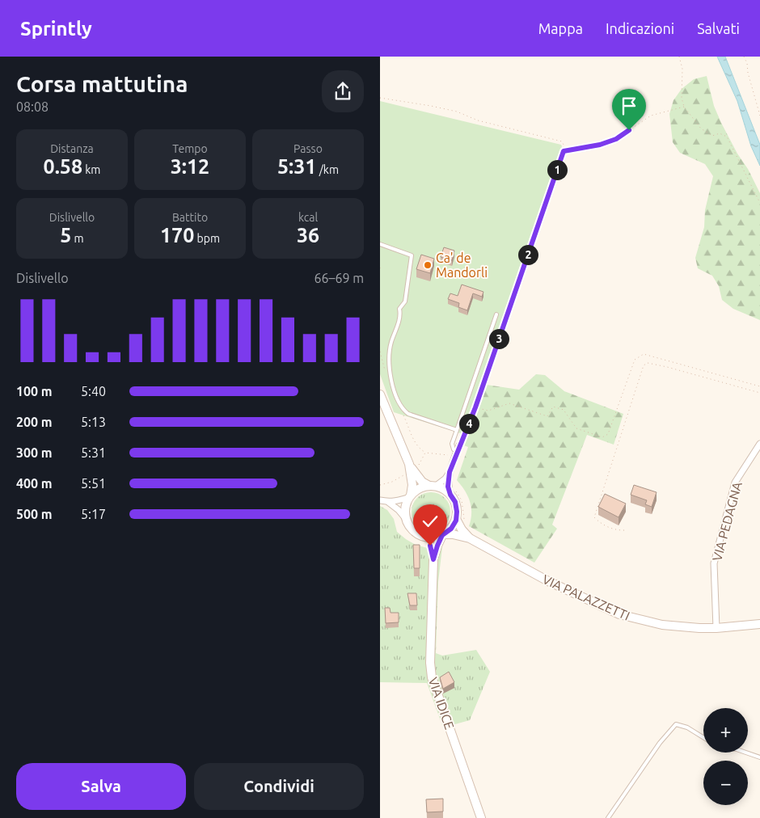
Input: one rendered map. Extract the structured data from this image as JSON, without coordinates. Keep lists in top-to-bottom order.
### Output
{
  "streets": {
    "main road": ["VIA PALAZZETTI", "VIA IDICE"],
    "street": ["VIA PEDAGNA"]
  },
  "crossings": [
    ["VIA PEDAGNA", "VIA PALAZZETTI"],
    ["VIA PALAZZETTI", "VIA IDICE"]
  ],
  "places": ["Ca' de Mandorli"],
  "page": {
    "header": "Sprintly",
    "nav": ["Mappa", "Indicazioni", "Salvati"],
    "heading": ["Corsa mattutina", "08:08"],
    "stats": [
      ["Distanza", "0.58 km"],
      ["Tempo", "3:12"],
      ["Passo", "5:31 /km"],
      ["Dislivello", "5 m"],
      ["Battito", "170 bpm"],
      ["kcal", "36"]
    ],
    "pins": [
      "1",
      "2",
      "3",
      "4"
    ],
    "chart": ["Dislivello", "66–69 m"],
    "list": [
      {
        "name": "100 m",
        "note": "5:40"
      },
      {
        "name": "200 m",
        "note": "5:13"
      },
      {
        "name": "300 m",
        "note": "5:31"
      },
      {
        "name": "400 m",
        "note": "5:51"
      },
      {
        "name": "500 m",
        "note": "5:17"
      }
    ],
    "map_buttons": ["+", "−"],
    "buttons": ["Salva", "Condividi"]
  }
}
